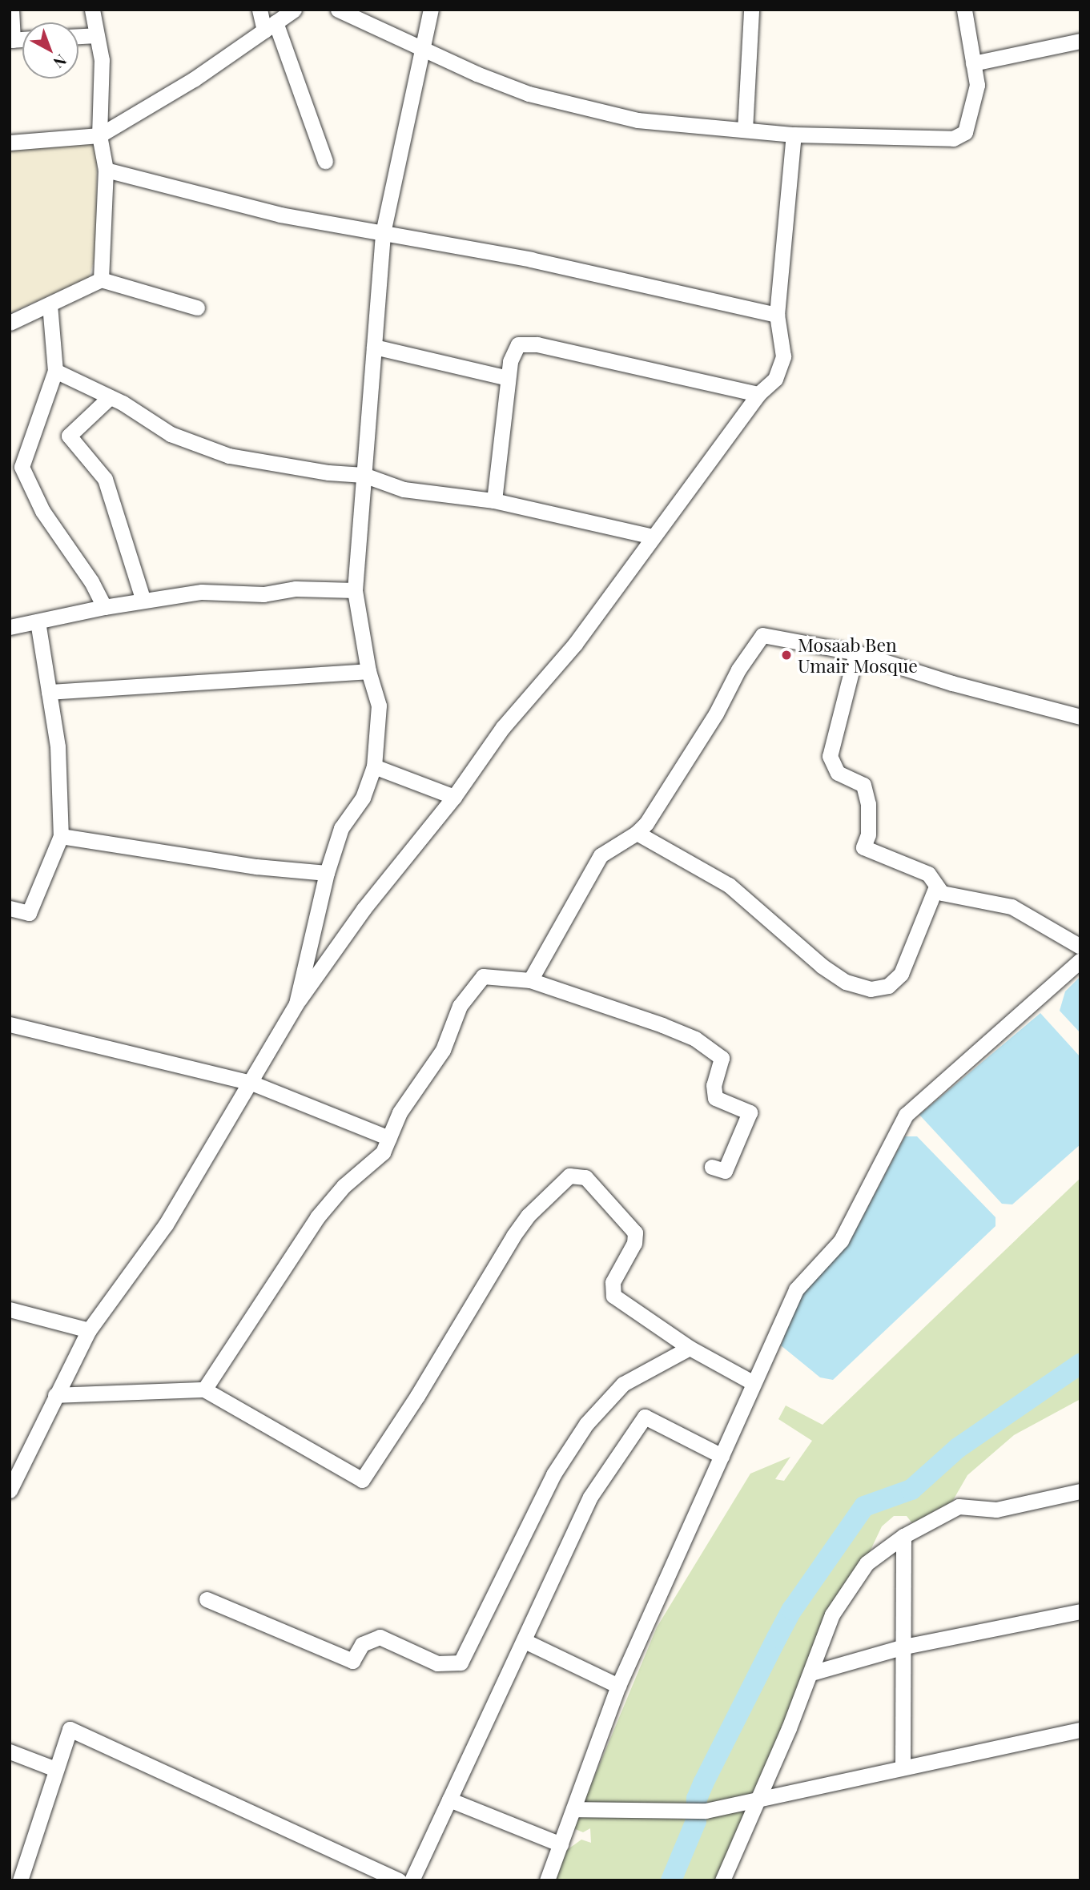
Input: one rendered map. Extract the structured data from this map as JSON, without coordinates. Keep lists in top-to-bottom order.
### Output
{
  "places": ["Mosaab Ben Umair Mosque"],
  "north": "bottom right"
}
